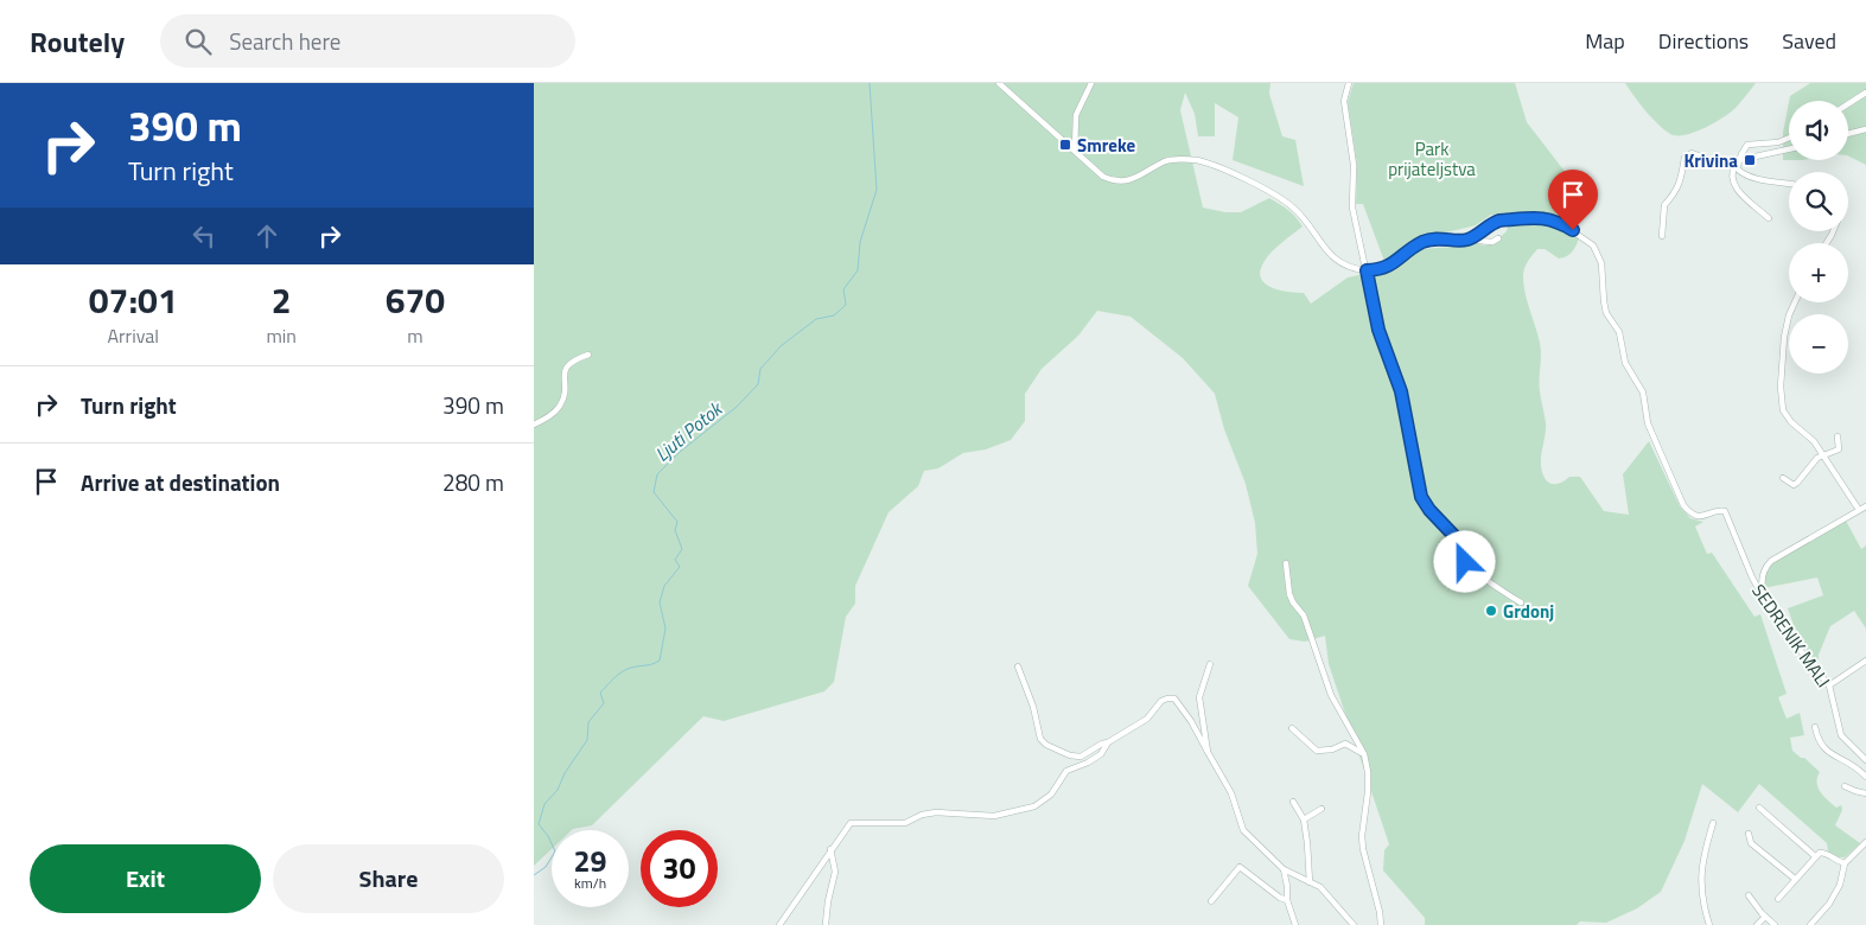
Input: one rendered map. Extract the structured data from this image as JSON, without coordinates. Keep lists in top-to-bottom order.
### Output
{
  "streets": {
    "street": ["SEDRENIK MALI"]
  },
  "water": ["Ljuti Potok"],
  "parks": ["Park prijateljstva"],
  "places": {
    "transit": ["Smreke", "Krivina"],
    "other": ["Grdonj"]
  },
  "page": {
    "header": "Routely",
    "search": "Search here",
    "nav": ["Map", "Directions", "Saved"],
    "turn": ["390 m", "Turn right"],
    "map_buttons": ["+", "−"],
    "eta": [
      "07:01",
      "Arrival",
      "2",
      "min",
      "670",
      "m"
    ],
    "list": [
      {
        "name": "Turn right",
        "value": "390 m"
      },
      {
        "name": "Arrive at destination",
        "value": "280 m"
      }
    ],
    "speed": "29 km/h",
    "limit": "30",
    "buttons": ["Exit", "Share"]
  }
}
